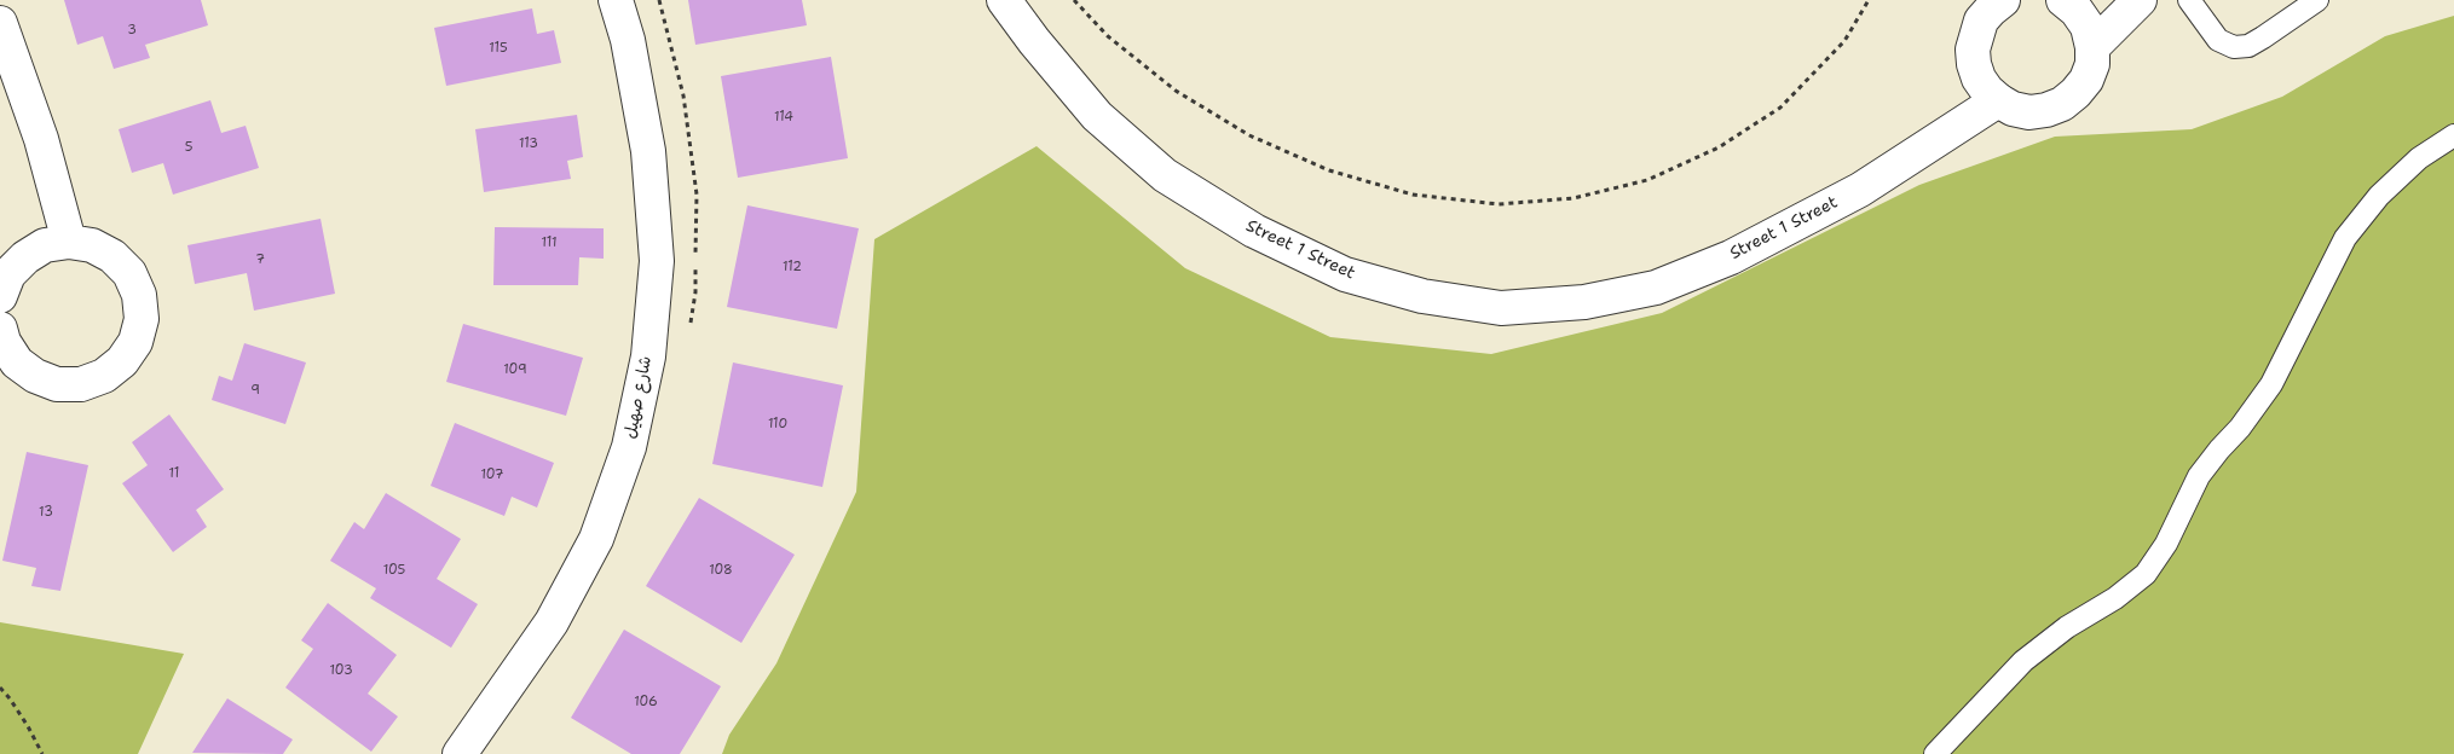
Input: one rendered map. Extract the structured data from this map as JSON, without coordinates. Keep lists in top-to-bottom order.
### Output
{
  "streets": {
    "street": ["Street 1 Street", "شارع صهيل"]
  },
  "house_numbers": [
    "3",
    "115",
    "114",
    "113",
    "5",
    "111",
    "7",
    "112",
    "109",
    "9",
    "110",
    "11",
    "107",
    "13",
    "105",
    "108",
    "103",
    "106"
  ]
}
